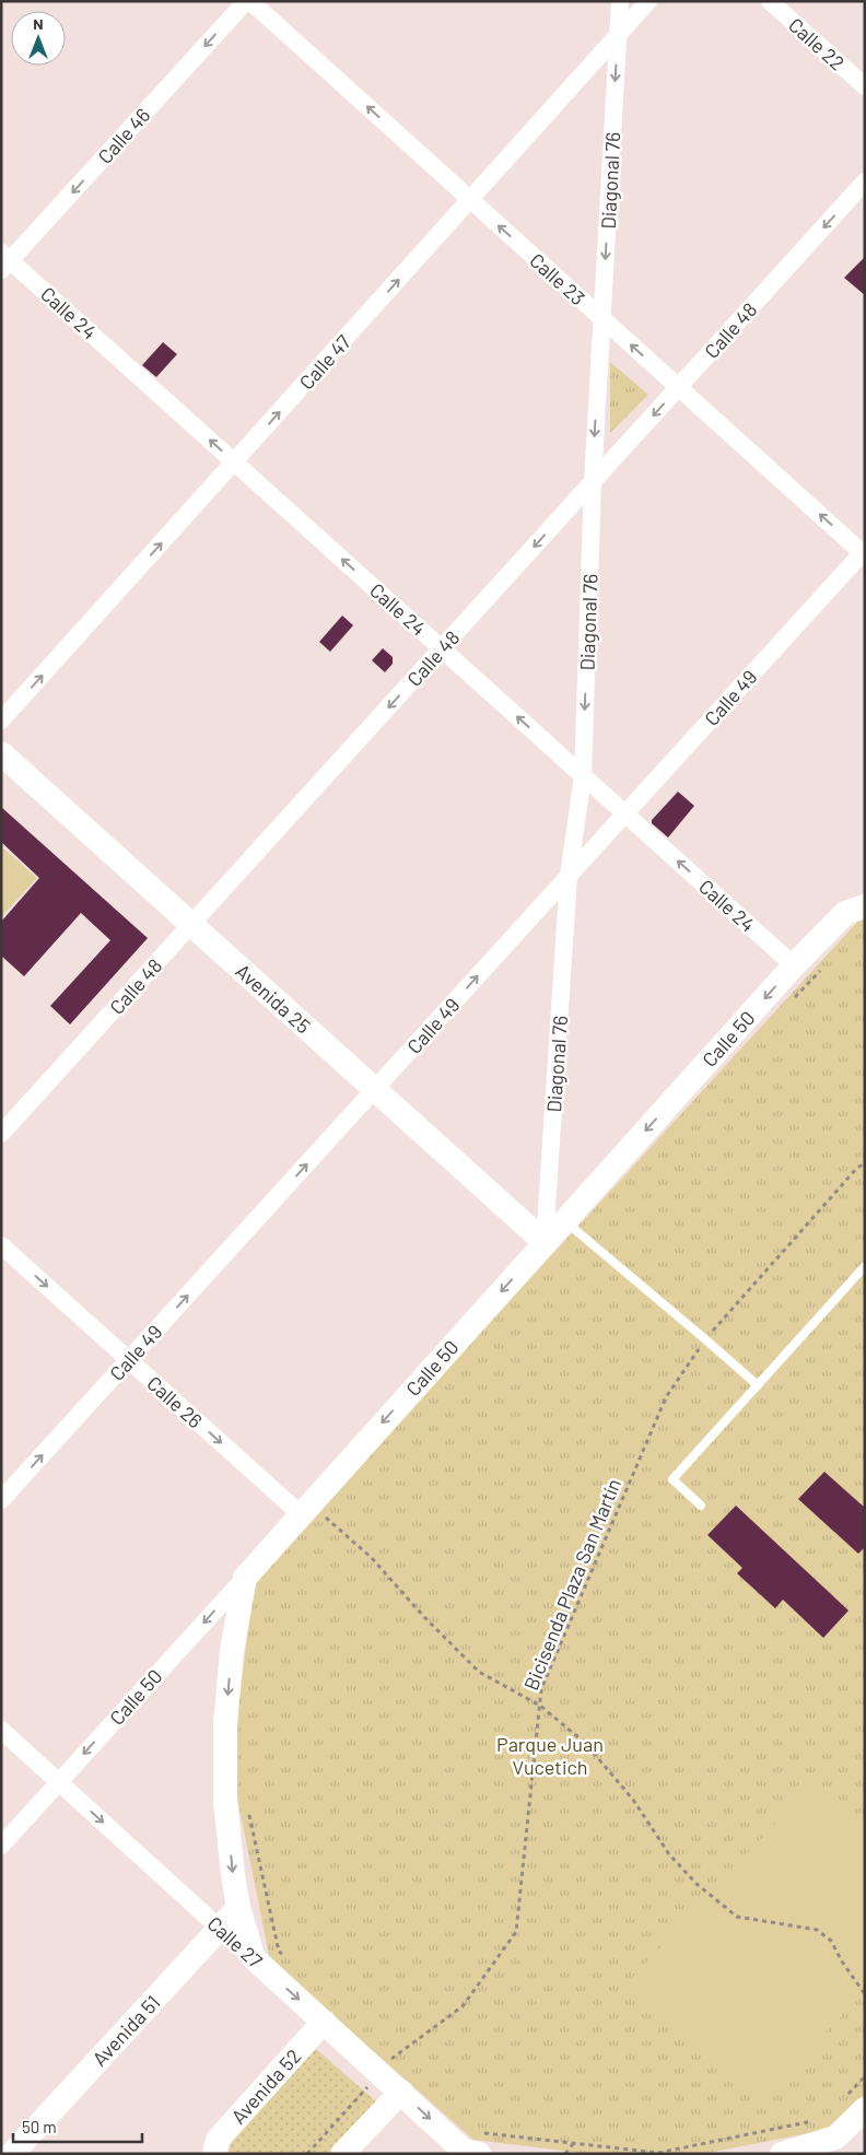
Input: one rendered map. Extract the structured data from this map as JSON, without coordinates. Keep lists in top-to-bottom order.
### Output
{
  "streets": {
    "main road": [
      "Avenida 25",
      "Calle 50",
      "Calle 27",
      "Avenida 51",
      "Avenida 52"
    ],
    "street": [
      "Calle 22",
      "Calle 46",
      "Diagonal 76",
      "Calle 23",
      "Calle 24",
      "Calle 48",
      "Calle 47",
      "Calle 49",
      "Calle 26"
    ],
    "path": ["Bicisenda Plaza San Martín"]
  },
  "crossings": [
    ["Calle 46", "Calle 24"],
    ["Diagonal 76", "Calle 23"],
    ["Diagonal 76", "Calle 24"],
    ["Diagonal 76", "Calle 48"],
    ["Diagonal 76", "Calle 47"],
    ["Diagonal 76", "Calle 49"],
    ["Diagonal 76", "Calle 50"],
    ["Calle 23", "Calle 48"],
    ["Calle 23", "Calle 47"],
    ["Calle 23", "Calle 49"],
    ["Calle 24", "Calle 48"],
    ["Calle 24", "Calle 47"],
    ["Calle 24", "Calle 49"],
    ["Calle 24", "Calle 50"],
    ["Calle 48", "Avenida 25"],
    ["Calle 49", "Avenida 25"],
    ["Calle 49", "Calle 26"],
    ["Avenida 25", "Calle 50"],
    ["Calle 50", "Calle 26"],
    ["Calle 50", "Calle 27"],
    ["Bicisenda Plaza San Martín", "Calle 27"],
    ["Calle 27", "Avenida 51"],
    ["Calle 27", "Avenida 52"]
  ],
  "one_way": [
    "Calle 46",
    "Diagonal 76",
    "Calle 23",
    "Calle 24",
    "Calle 48",
    "Calle 47",
    "Calle 49",
    "Calle 50",
    "Calle 26",
    "Calle 27"
  ],
  "parks": ["Parque Juan Vucetich"],
  "scale_bar": "50 m",
  "north": "top"
}
